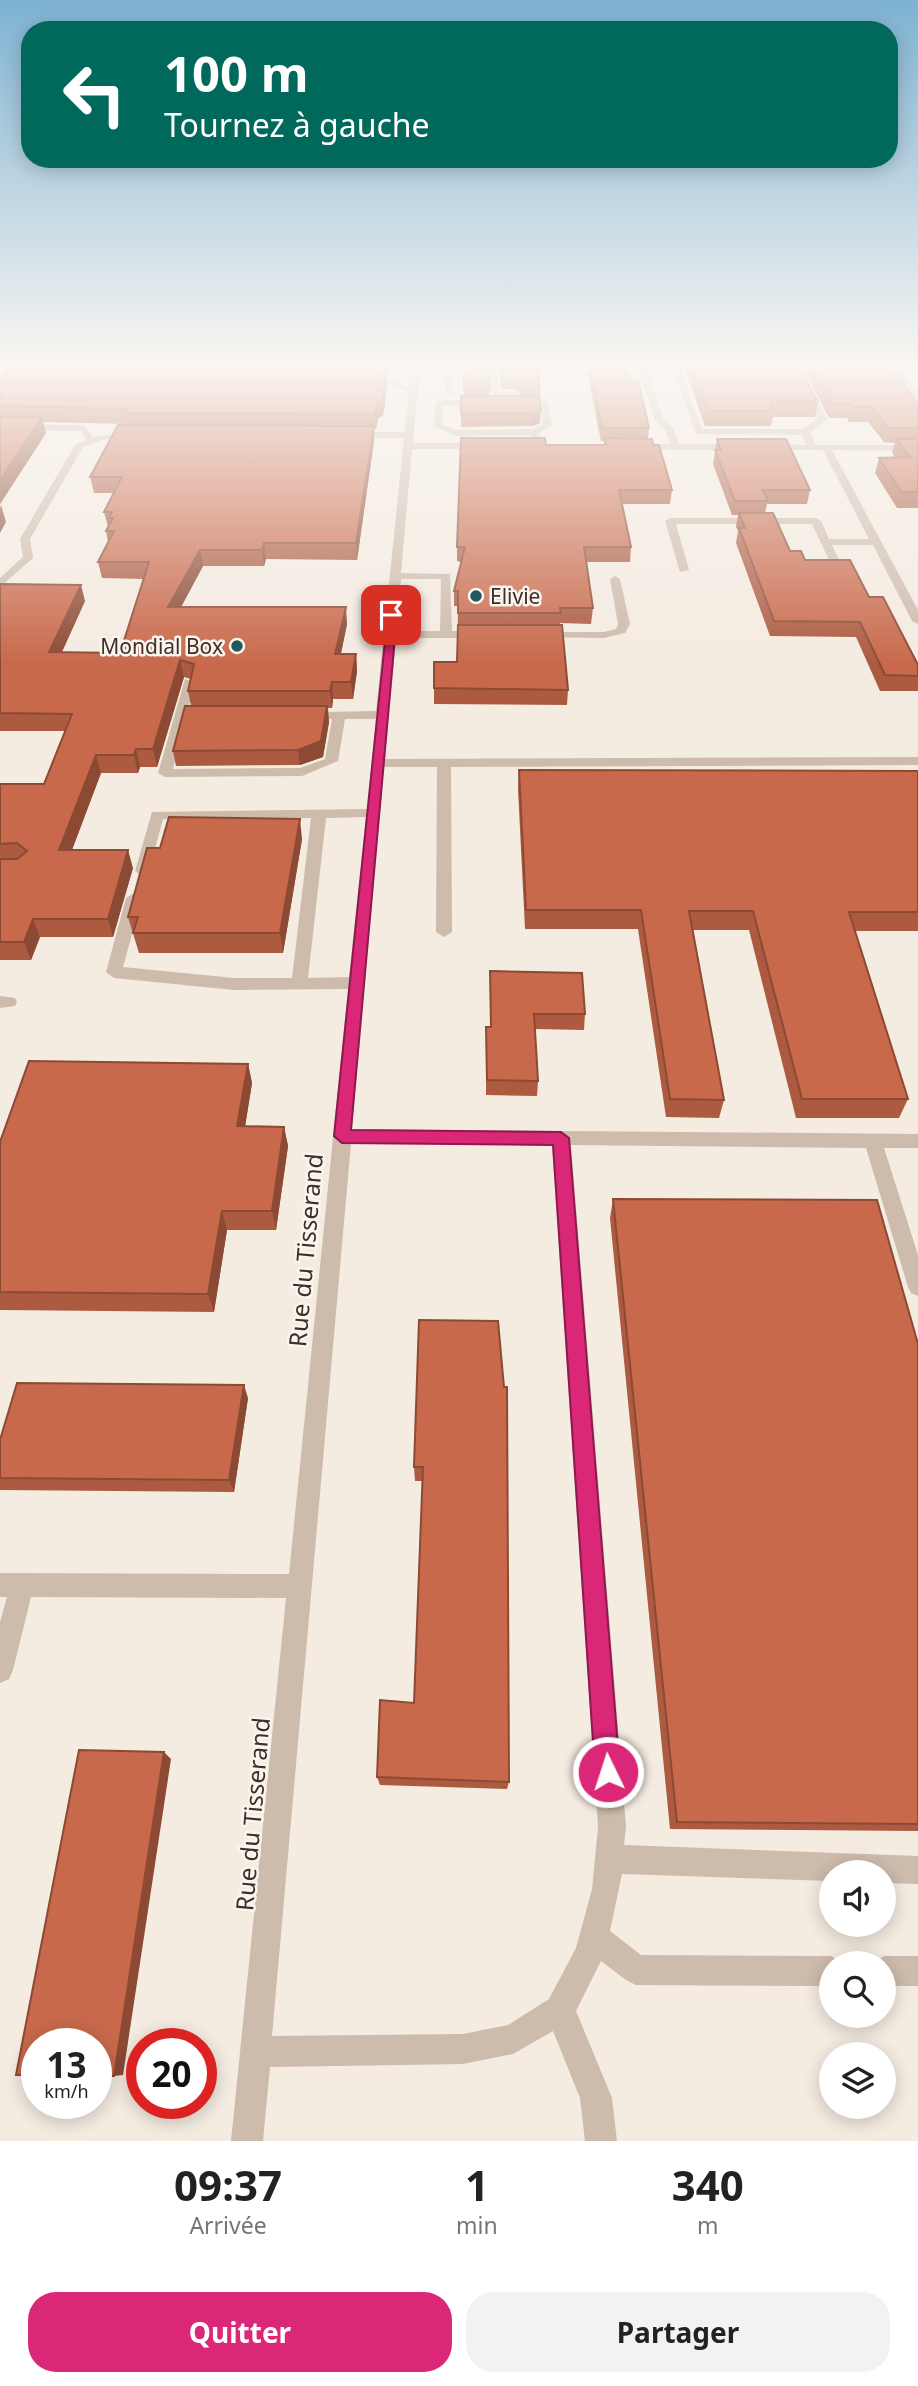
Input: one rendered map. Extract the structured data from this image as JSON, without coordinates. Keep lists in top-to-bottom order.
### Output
{
  "streets": {
    "street": ["Rue du Tisserand"]
  },
  "places": ["Elivie", "Mondial Box"],
  "page": {
    "turn": ["100 m", "Tournez à gauche"],
    "speed": "13 km/h",
    "limit": "20",
    "eta": [
      "09:37",
      "Arrivée",
      "1",
      "min",
      "340",
      "m"
    ],
    "buttons": ["Quitter", "Partager"]
  }
}
